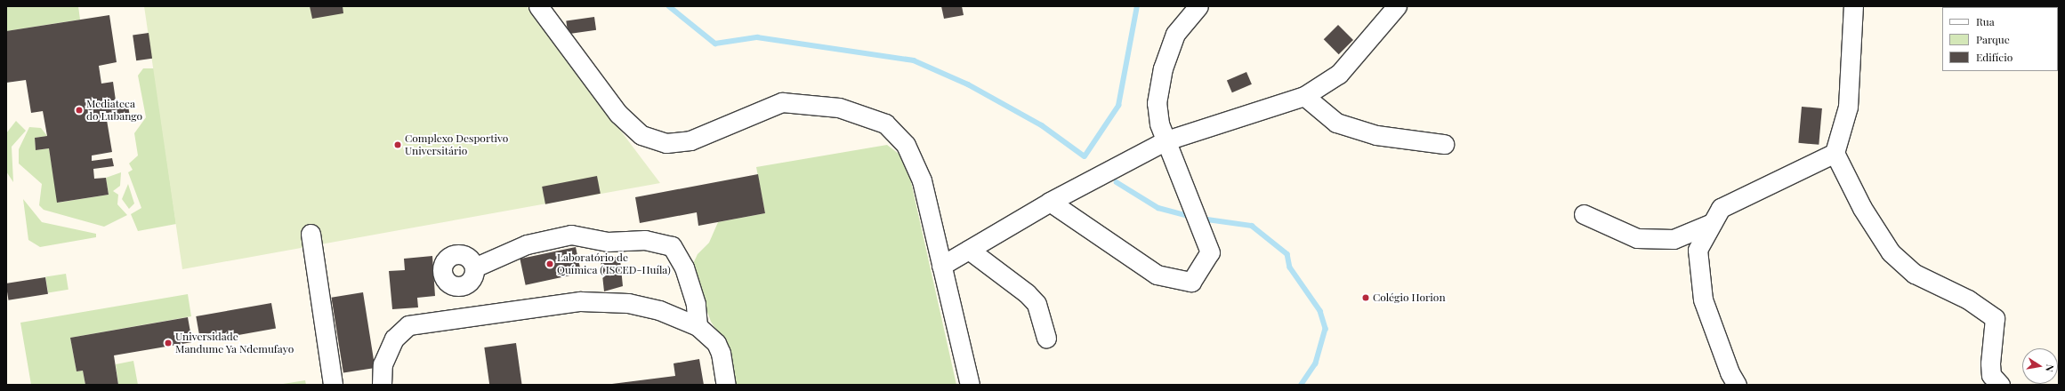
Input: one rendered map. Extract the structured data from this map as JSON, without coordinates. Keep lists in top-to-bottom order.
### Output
{
  "places": [
    "Mediateca do Lubango",
    "Complexo Desportivo Universitário",
    "Laboratório de Química ( ISCED-Huíla)",
    "Colégio Horion",
    "Universidade Mandume Ya Ndemufayo"
  ],
  "legend": ["Rua", "Parque", "Edifício"],
  "north": "right"
}
